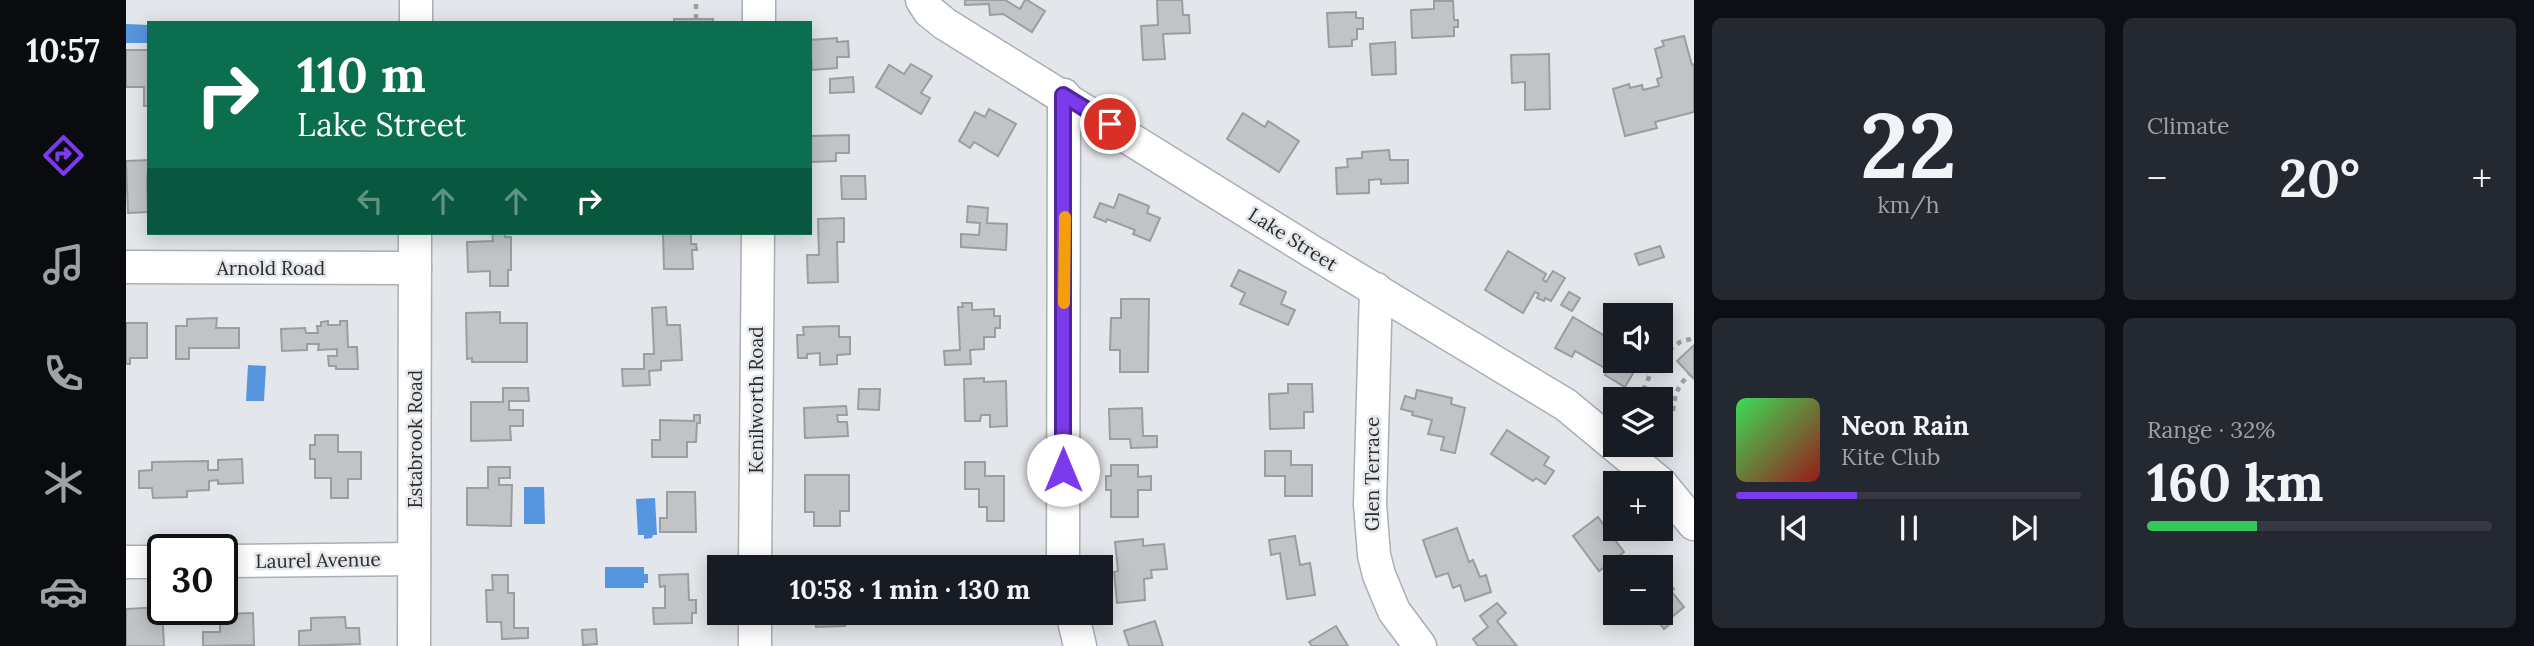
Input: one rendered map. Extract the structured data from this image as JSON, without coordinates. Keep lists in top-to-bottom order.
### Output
{
  "streets": {
    "street": [
      "Lake Street",
      "Arnold Road",
      "Kenilworth Road",
      "Estabrook Road",
      "Glen Terrace",
      "Laurel Avenue"
    ]
  },
  "crossings": [
    ["Lake Street", "Glen Terrace"],
    ["Arnold Road", "Estabrook Road"],
    ["Estabrook Road", "Laurel Avenue"]
  ],
  "page": {
    "tabs": "10:57",
    "tile": [
      ["22", "km/h"],
      "Climate",
      ["Range · 32%", "160 km"]
    ],
    "turn": ["110 m", "Lake Street"],
    "heat": ["−", "20°", "+"],
    "map_buttons": ["+", "−"],
    "song": ["Neon Rain", "Kite Club"],
    "limit": "30",
    "trip": "10:58 · 1 min · 130 m"
  }
}
